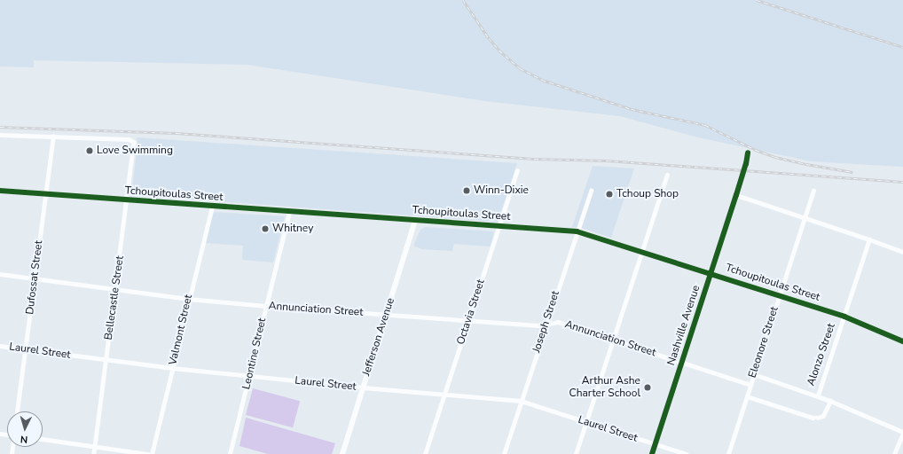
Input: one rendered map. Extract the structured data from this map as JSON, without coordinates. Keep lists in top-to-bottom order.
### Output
{
  "streets": {
    "street": [
      "Tchoupitoulas Street",
      "Dufossat Street",
      "Bellecastle Street",
      "Annunciation Street",
      "Octavia Street",
      "Joseph Street",
      "Nashville Avenue",
      "Valmont Street",
      "Jefferson Avenue",
      "Eleonore Street",
      "Laurel Street",
      "Leontine Street",
      "Alonzo Street"
    ]
  },
  "crossings": [
    ["Tchoupitoulas Street", "Dufossat Street"],
    ["Tchoupitoulas Street", "Bellecastle Street"],
    ["Tchoupitoulas Street", "Octavia Street"],
    ["Tchoupitoulas Street", "Joseph Street"],
    ["Tchoupitoulas Street", "Nashville Avenue"],
    ["Tchoupitoulas Street", "Valmont Street"],
    ["Tchoupitoulas Street", "Jefferson Avenue"],
    ["Tchoupitoulas Street", "Eleonore Street"],
    ["Tchoupitoulas Street", "Leontine Street"],
    ["Tchoupitoulas Street", "Alonzo Street"],
    ["Dufossat Street", "Bellecastle Street"],
    ["Dufossat Street", "Annunciation Street"],
    ["Dufossat Street", "Laurel Street"],
    ["Bellecastle Street", "Annunciation Street"],
    ["Bellecastle Street", "Laurel Street"],
    ["Annunciation Street", "Octavia Street"],
    ["Annunciation Street", "Joseph Street"],
    ["Annunciation Street", "Nashville Avenue"],
    ["Annunciation Street", "Valmont Street"],
    ["Annunciation Street", "Jefferson Avenue"],
    ["Annunciation Street", "Eleonore Street"],
    ["Annunciation Street", "Leontine Street"],
    ["Octavia Street", "Laurel Street"],
    ["Joseph Street", "Laurel Street"],
    ["Nashville Avenue", "Laurel Street"],
    ["Valmont Street", "Laurel Street"],
    ["Jefferson Avenue", "Laurel Street"],
    ["Laurel Street", "Leontine Street"]
  ],
  "places": [
    "Love Swimming",
    "Winn-Dixie",
    "Tchoup Shop",
    "Whitney",
    "Arthur Ashe Charter School"
  ],
  "north": "bottom"
}
